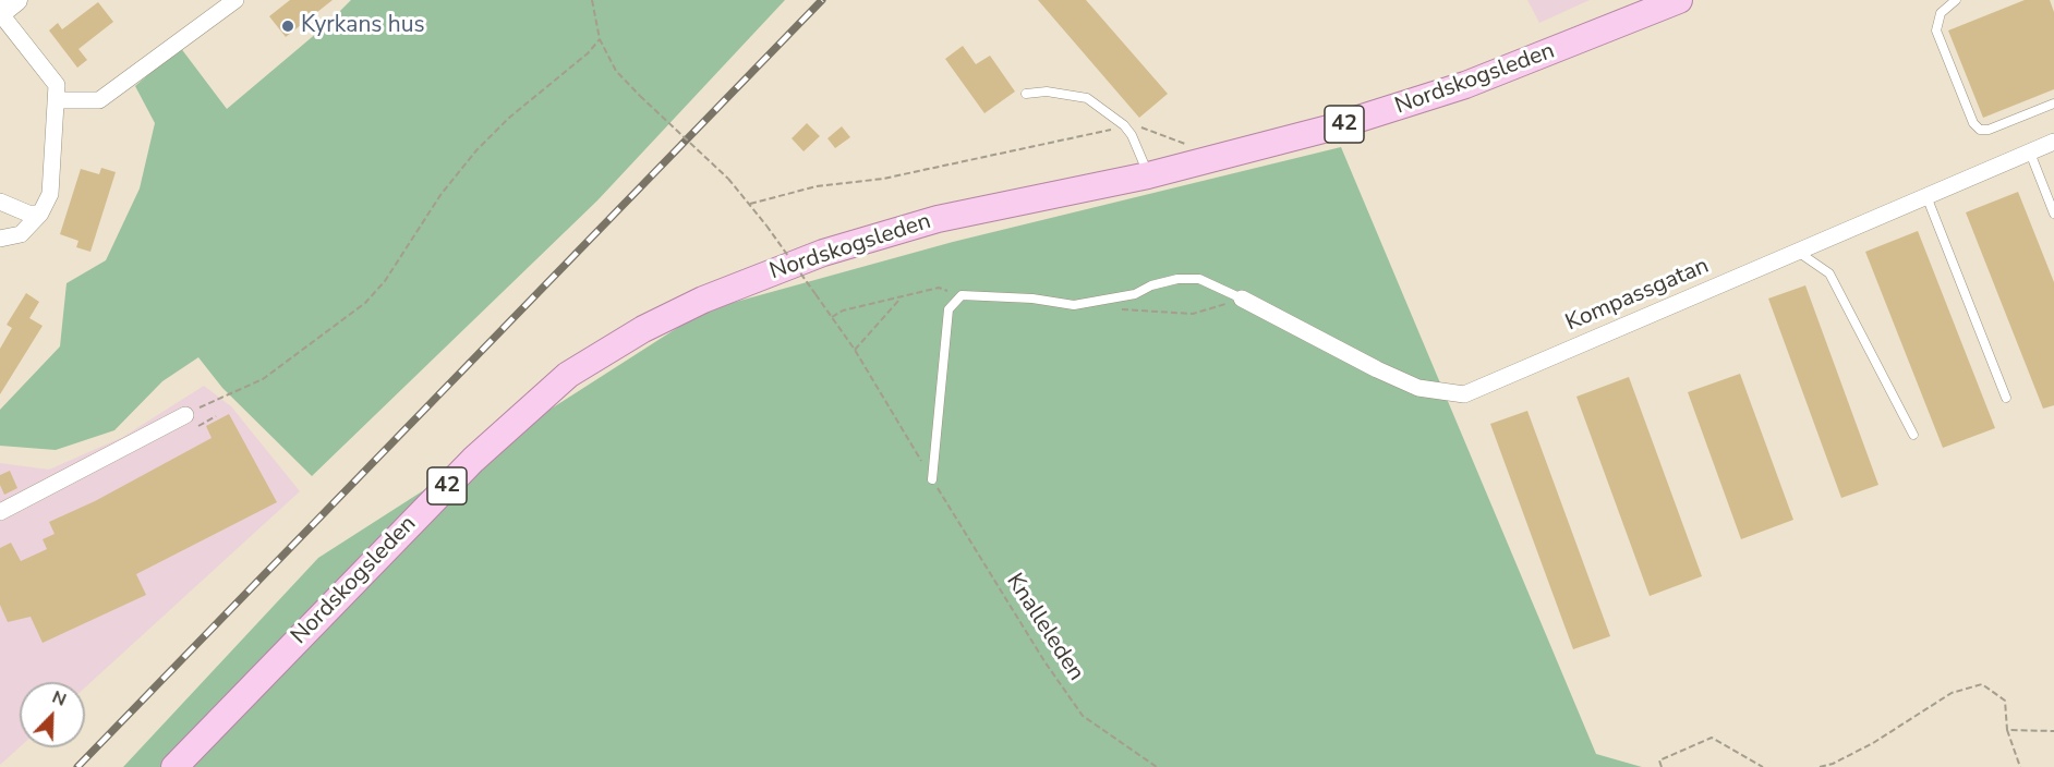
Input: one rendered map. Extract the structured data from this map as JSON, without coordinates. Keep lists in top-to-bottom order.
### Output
{
  "streets": {
    "main road": ["Nordskogsleden", "42"],
    "street": ["Kompassgatan"],
    "path": ["Knalleleden"]
  },
  "places": ["Kyrkans hus"],
  "north": "top right"
}
